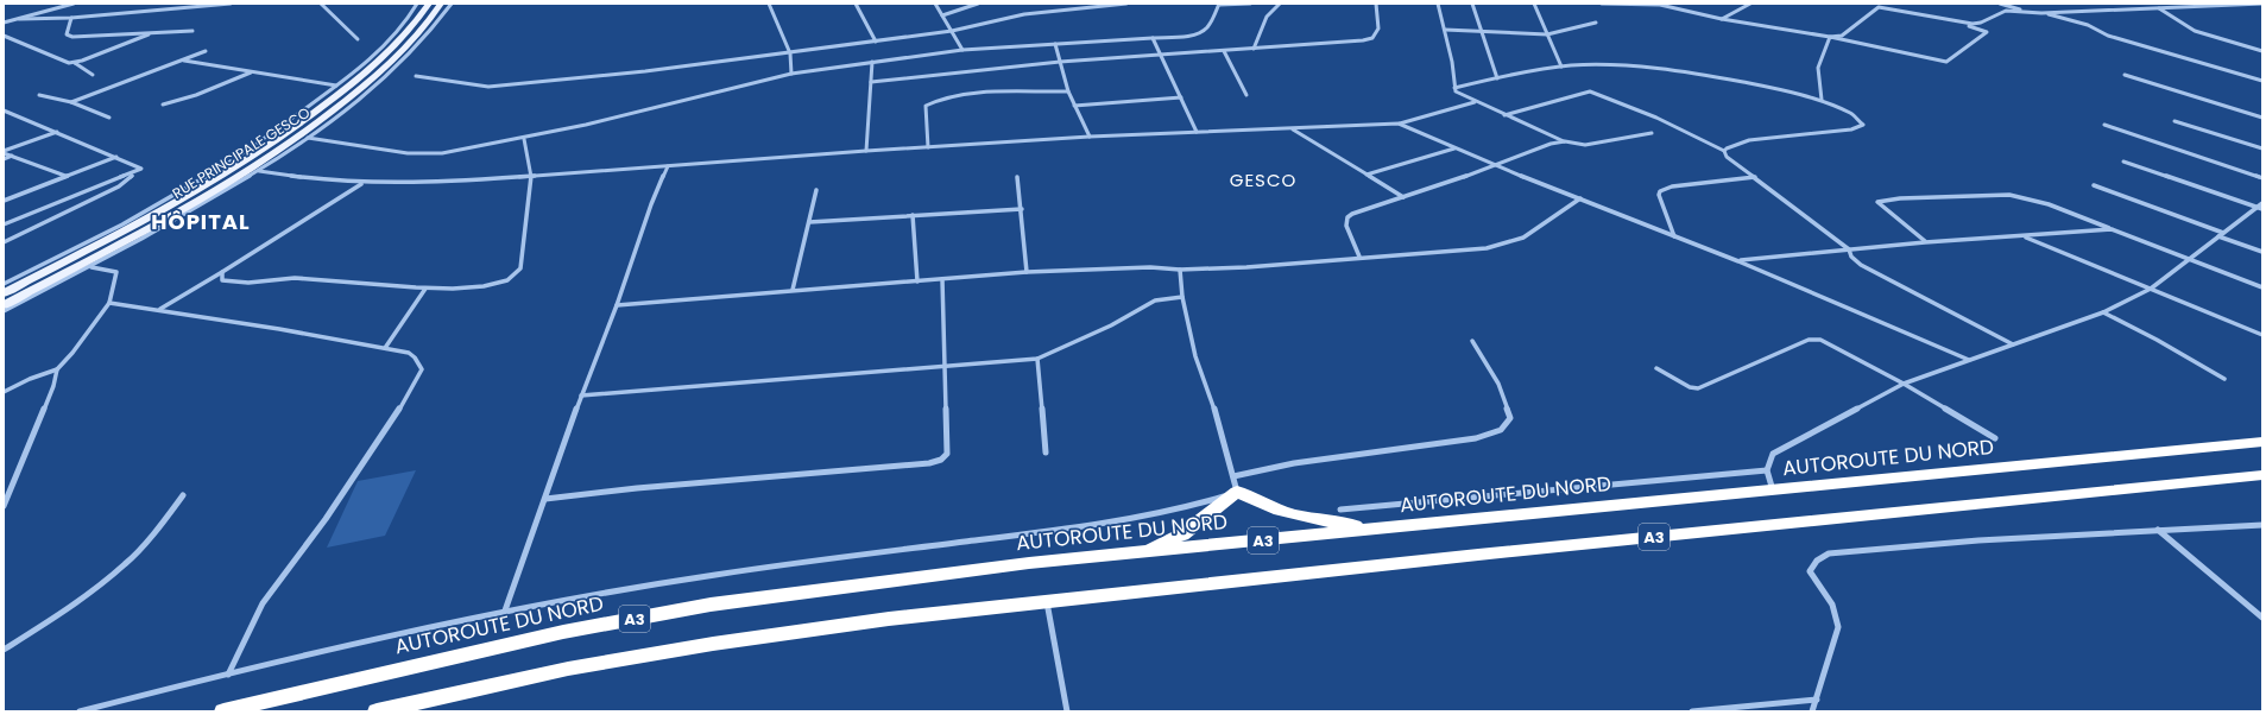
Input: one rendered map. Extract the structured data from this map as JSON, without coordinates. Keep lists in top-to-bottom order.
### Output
{
  "streets": {
    "highway": ["AUTOROUTE DU NORD", "A3"],
    "main road": ["RUE PRINCIPALE GESCO"]
  },
  "districts": ["GESCO", "HÔPITAL"]
}
